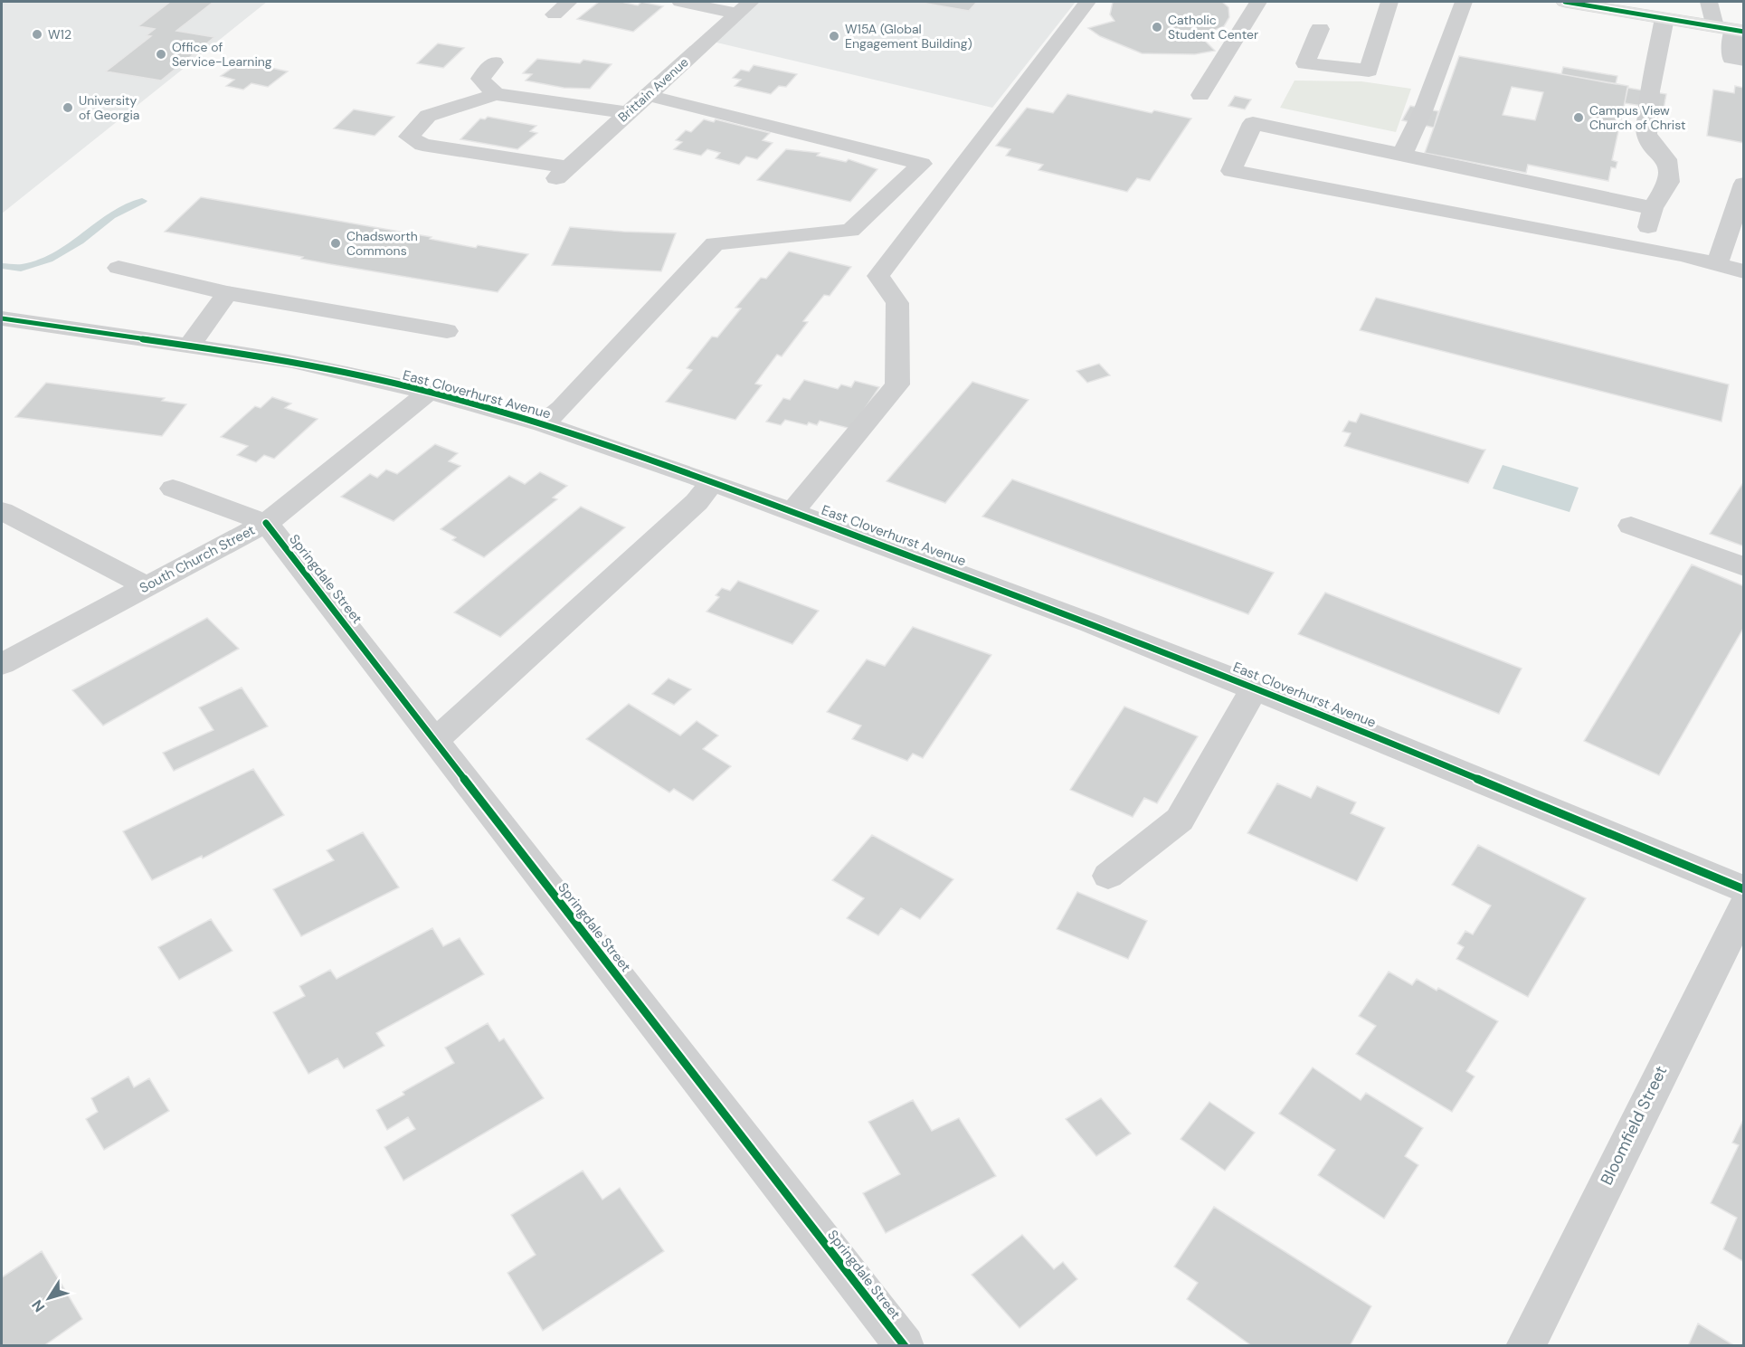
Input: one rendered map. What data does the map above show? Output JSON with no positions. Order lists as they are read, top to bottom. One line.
{"streets":{"street":["Brittain Avenue","East Cloverhurst Avenue","South Church Street","Springdale Street","Bloomfield Street"]},"crossings":[["East Cloverhurst Avenue","South Church Street"],["East Cloverhurst Avenue","Bloomfield Street"],["South Church Street","Springdale Street"]],"places":["Catholic Student Center","W12","W15A (Global Engagement Building)","Office of Service-Learning","University of Georgia","Campus View Church of Christ","Chadsworth Commons"],"north":"bottom left"}
